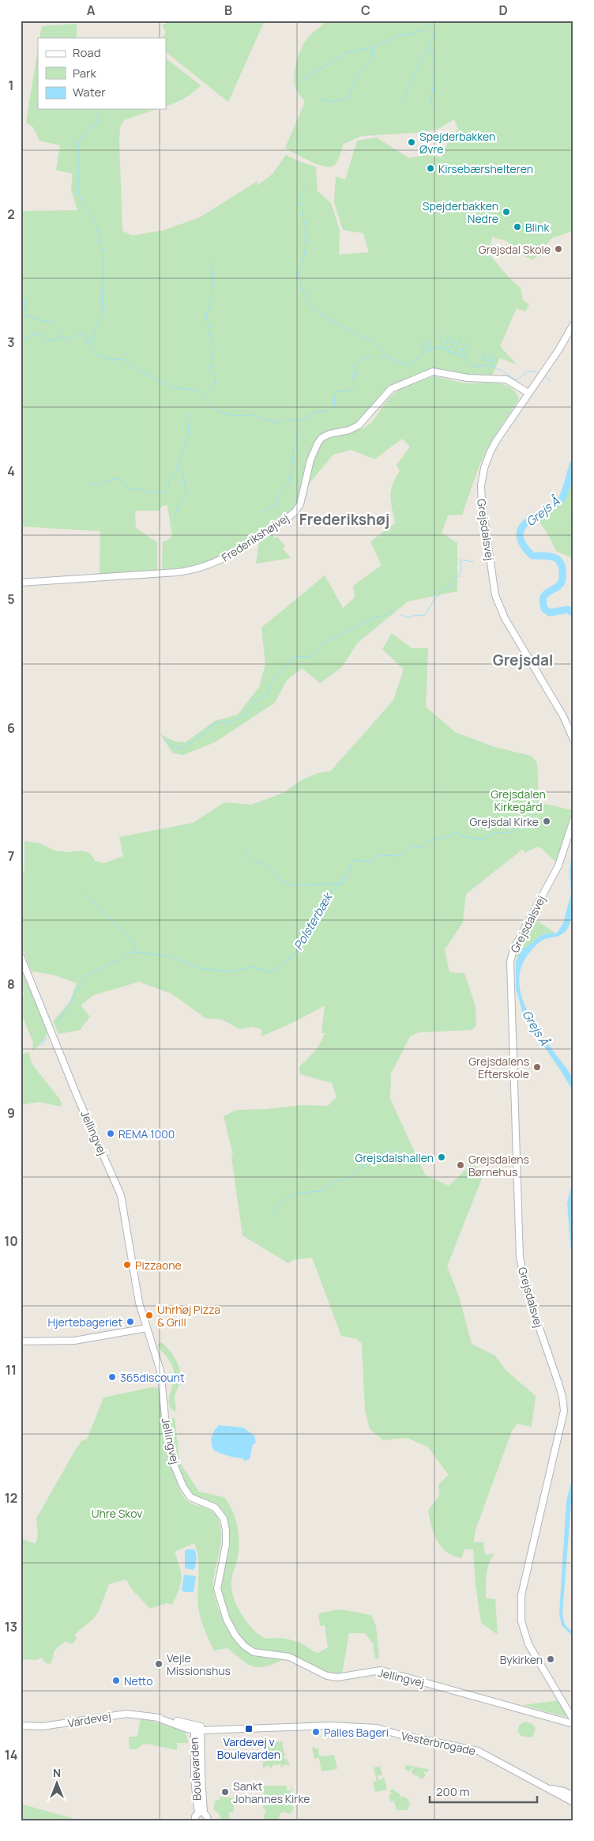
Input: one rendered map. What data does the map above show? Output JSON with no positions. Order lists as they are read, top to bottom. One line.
{"streets":{"street":["Grejsdalsvej","Frederikshøjvej","Jellingvej","Vardevej","Vesterbrogade","Boulevarden"]},"crossings":[["Grejsdalsvej","Frederikshøjvej"],["Vardevej","Vesterbrogade"],["Vardevej","Boulevarden"]],"districts":["Frederikshøj","Grejsdal"],"water":["Grejs Å","Polsterbæk"],"parks":["Grejsdalen Kirkegård","Uhre Skov"],"places":{"other":["Spejderbakken Øvre","Kirsebærshelteren","Spejderbakken Nedre","Blink","Grejsdal Skole","Grejsdal Kirke","Grejsdalens Efterskole","REMA 1000","Grejsdalshallen","Grejsdalens Børnehus","Pizzaone","Uhrhøj Pizza & Grill","Hjertebageriet","365discount","Bykirken","Vejle Missionshus","Netto","Palles Bageri","Sankt Johannes Kirke"],"transit":["Vardevej v Boulevarden"]},"legend":["Road","Park","Water"],"scale_bar":"200 m","north":"top","grid":{"columns":["A","B","C","D"],"rows":["1","2","3","4","5","6","7","8","9","10","11","12","13","14"]}}
